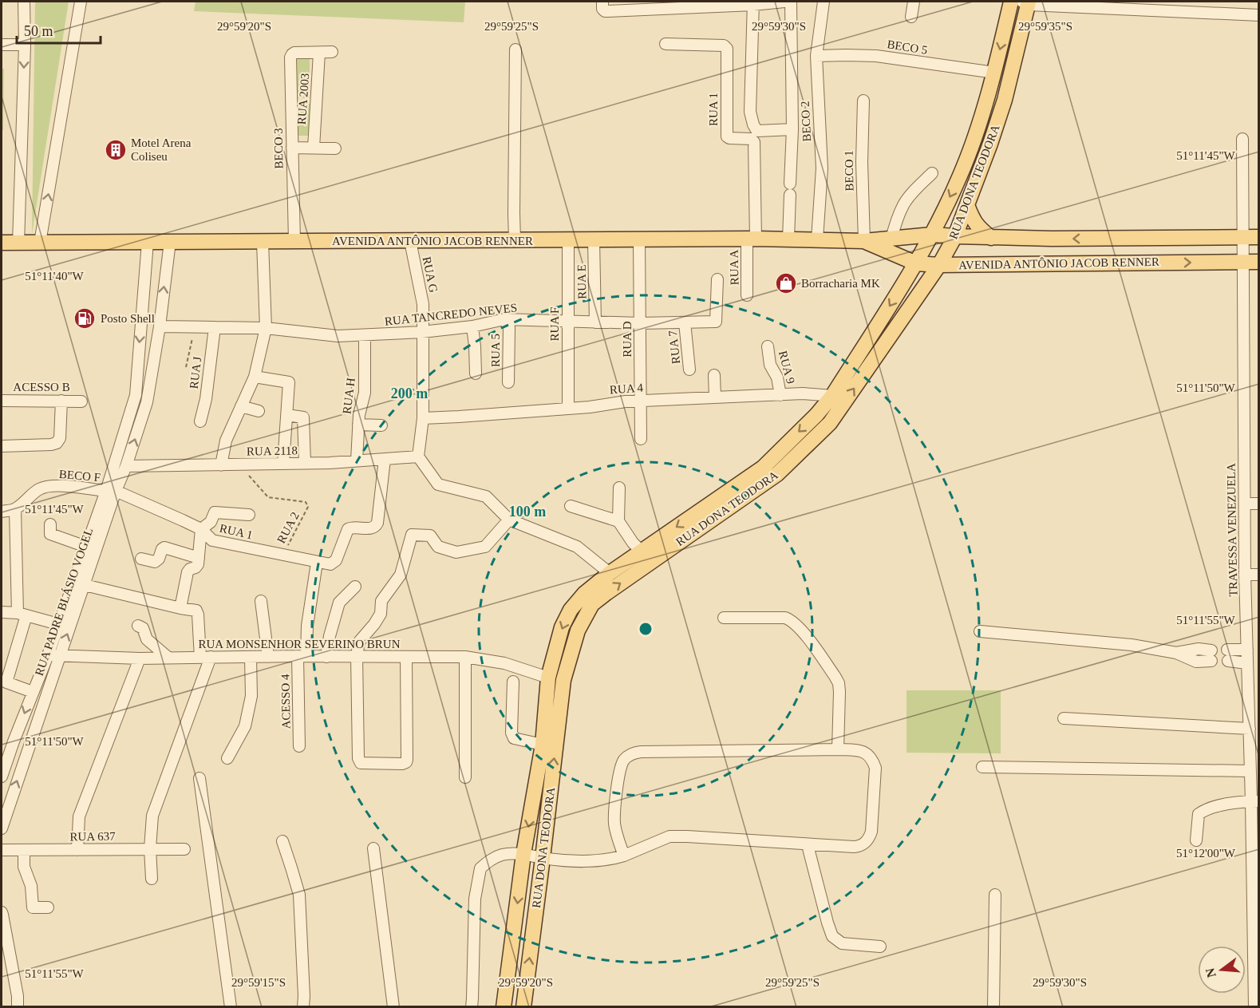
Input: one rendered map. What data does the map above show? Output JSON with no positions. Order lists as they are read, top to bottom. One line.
{"streets":{"main road":["RUA DONA TEODORA","AVENIDA ANTÔNIO JACOB RENNER"],"street":["BECO 5","RUA 2003","RUA 1","BECO 2","BECO 3","BECO 1","RUA A","RUA G","RUA E","RUA TANCREDO NEVES","RUA F","RUA D","RUA 7","RUA 5","RUA 9","RUA J","ACESSO B","RUA 4","RUA H","RUA 2118","BECO F","TRAVESSA VENEZUELA","RUA PADRE BLÁSIO VOGEL","RUA MONSENHOR SEVERINO BRUN","ACESSO 4","RUA 637"],"path":["RUA 2"]},"crossings":[["BECO 5","BECO 2"],["BECO 5","RUA DONA TEODORA"],["RUA 2003","BECO 3"],["RUA 1","AVENIDA ANTÔNIO JACOB RENNER"],["RUA 1","RUA A"],["RUA 1","RUA 2118"],["RUA 1","BECO F"],["RUA 1","RUA 2"],["RUA 1","RUA PADRE BLÁSIO VOGEL"],["RUA 1","ACESSO 4"],["BECO 2","AVENIDA ANTÔNIO JACOB RENNER"],["BECO 3","AVENIDA ANTÔNIO JACOB RENNER"],["BECO 1","AVENIDA ANTÔNIO JACOB RENNER"],["RUA DONA TEODORA","AVENIDA ANTÔNIO JACOB RENNER"],["RUA DONA TEODORA","RUA 4"],["RUA DONA TEODORA","RUA MONSENHOR SEVERINO BRUN"],["AVENIDA ANTÔNIO JACOB RENNER","RUA A"],["AVENIDA ANTÔNIO JACOB RENNER","RUA G"],["AVENIDA ANTÔNIO JACOB RENNER","RUA E"],["AVENIDA ANTÔNIO JACOB RENNER","RUA F"],["AVENIDA ANTÔNIO JACOB RENNER","RUA D"],["AVENIDA ANTÔNIO JACOB RENNER","TRAVESSA VENEZUELA"],["AVENIDA ANTÔNIO JACOB RENNER","RUA PADRE BLÁSIO VOGEL"],["RUA G","RUA TANCREDO NEVES"],["RUA G","RUA 4"],["RUA G","RUA 2118"],["RUA E","RUA TANCREDO NEVES"],["RUA TANCREDO NEVES","RUA F"],["RUA TANCREDO NEVES","RUA D"],["RUA TANCREDO NEVES","RUA 7"],["RUA TANCREDO NEVES","RUA 5"],["RUA TANCREDO NEVES","RUA J"],["RUA TANCREDO NEVES","RUA H"],["RUA TANCREDO NEVES","RUA PADRE BLÁSIO VOGEL"],["RUA F","RUA 4"],["RUA D","RUA 4"],["RUA 9","RUA 4"],["RUA H","RUA 2118"],["RUA 2118","RUA 2"],["RUA 2118","RUA PADRE BLÁSIO VOGEL"],["BECO F","RUA PADRE BLÁSIO VOGEL"],["RUA PADRE BLÁSIO VOGEL","RUA MONSENHOR SEVERINO BRUN"],["RUA MONSENHOR SEVERINO BRUN","ACESSO 4"]],"places":{"building":["Motel Arena Coliseu"],"shop":["Borracharia MK"],"fuel station":["Posto Shell"]},"scale_bar":"50 m","north":"left","coordinates":["29°59'20\"S","29°59'25\"S","29°59'30\"S","29°59'35\"S","51°11'45\"W","51°11'40\"W","51°11'50\"W","51°11'55\"W","51°12'00\"W","29°59'15\"S"],"rings":["200 m","100 m"]}
